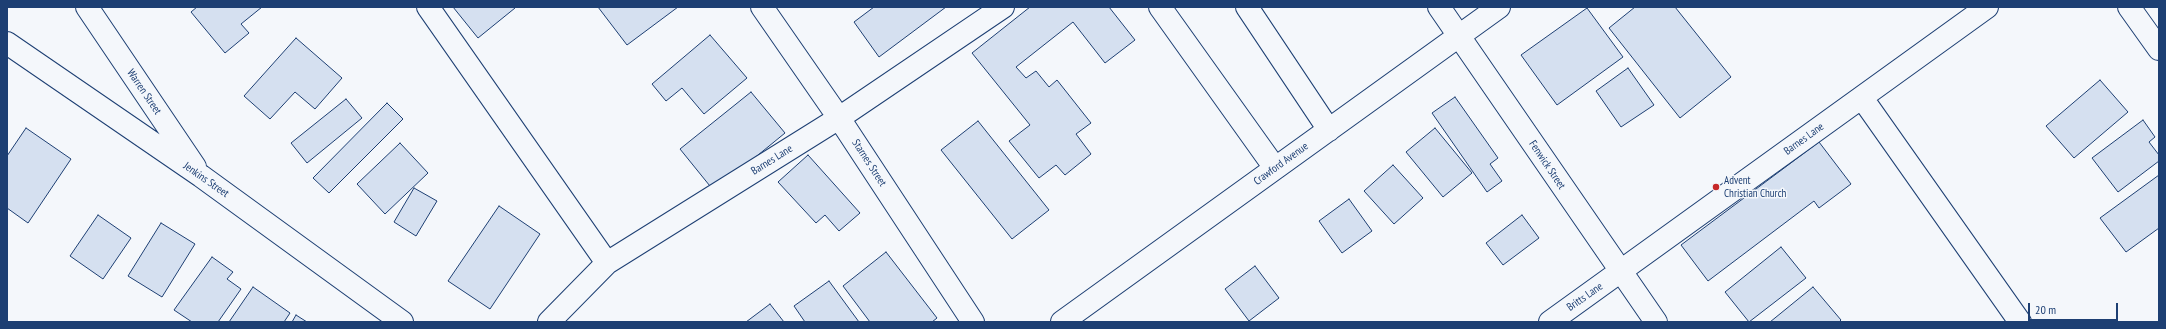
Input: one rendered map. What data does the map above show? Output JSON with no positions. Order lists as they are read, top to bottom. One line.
{"streets":{"street":["Warren Street","Barnes Lane","Starnes Street","Crawford Avenue","Fenwick Street","Jenkins Street","Britts Lane"]},"crossings":[["Warren Street","Jenkins Street"],["Barnes Lane","Starnes Street"],["Barnes Lane","Fenwick Street"],["Barnes Lane","Britts Lane"],["Crawford Avenue","Fenwick Street"],["Fenwick Street","Britts Lane"]],"places":["Advent Christian Church"],"scale_bar":"20 m"}
